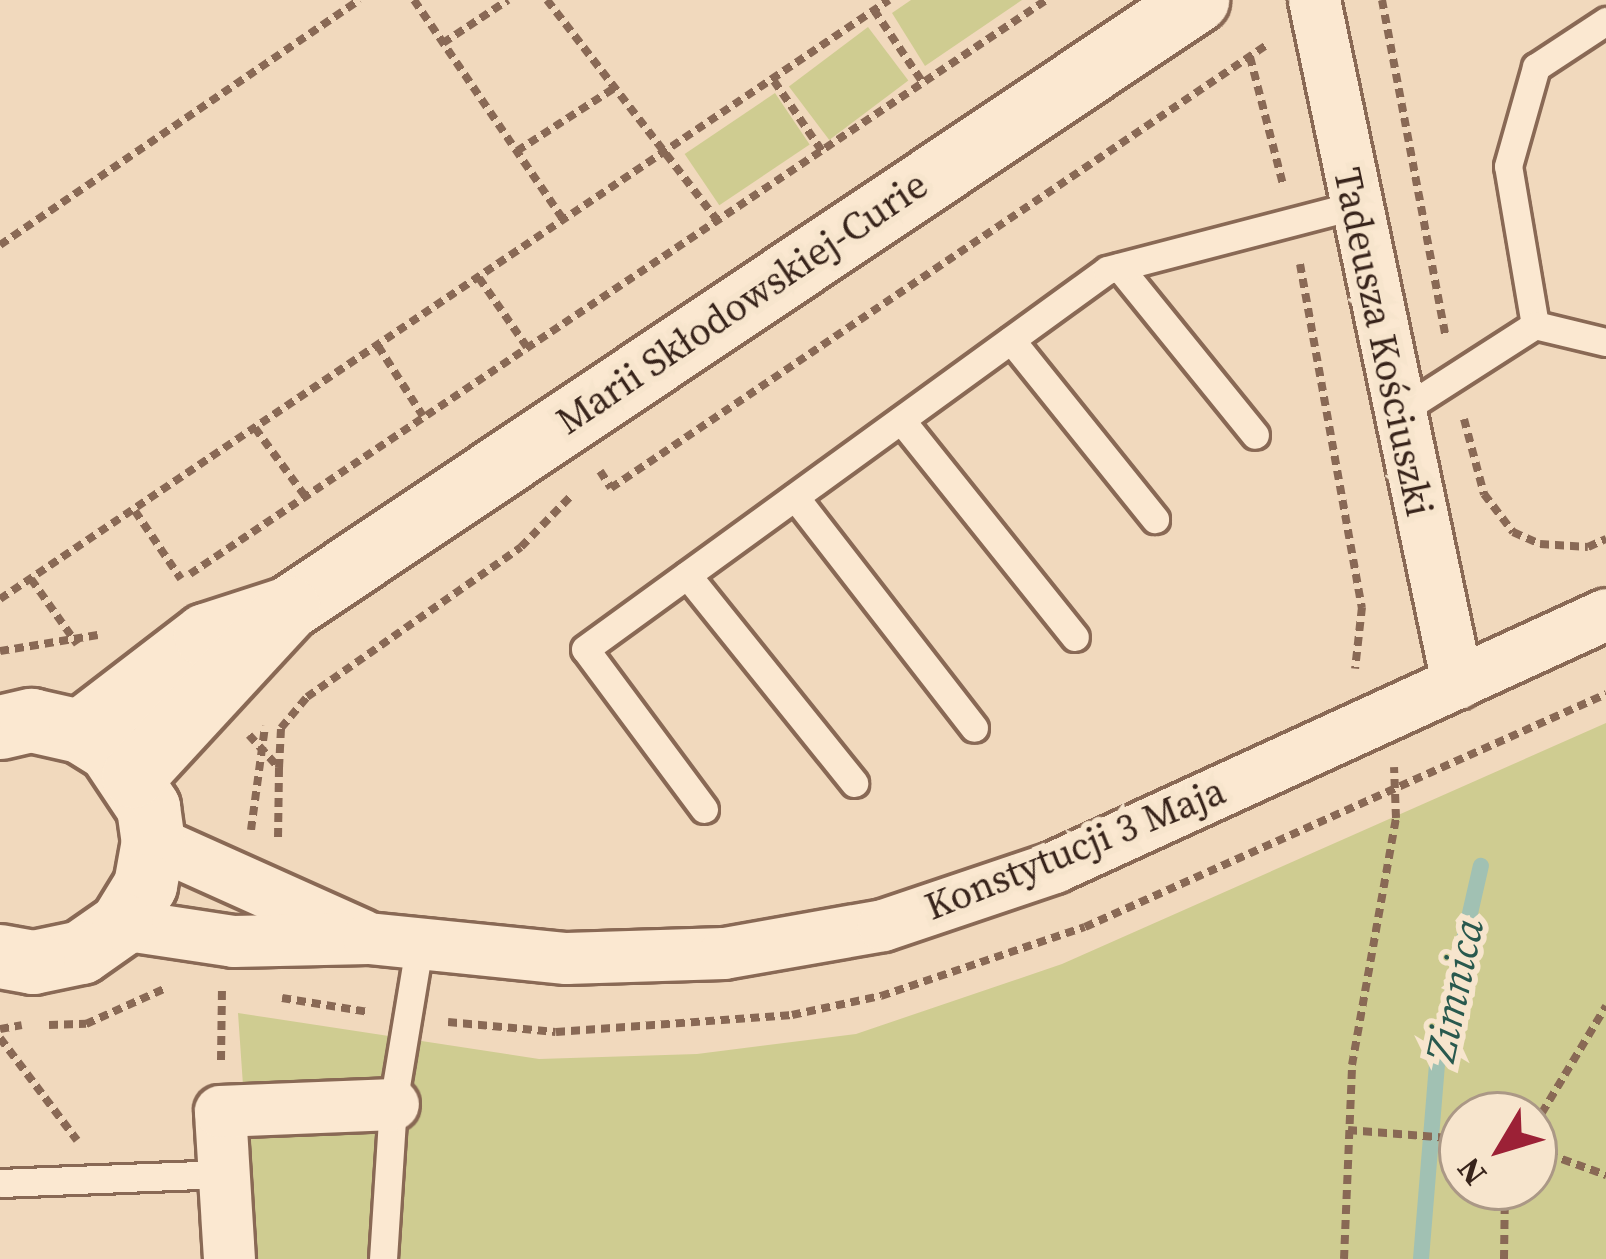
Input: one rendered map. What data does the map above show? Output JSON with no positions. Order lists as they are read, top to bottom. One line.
{"streets":{"street":["Marii Skłodowskiej-Curie","Tadeusza Kościuszki","Konstytucji 3 Maja"]},"crossings":[["Tadeusza Kościuszki","Konstytucji 3 Maja"]],"water":["Zimnica"],"north":"bottom left"}
